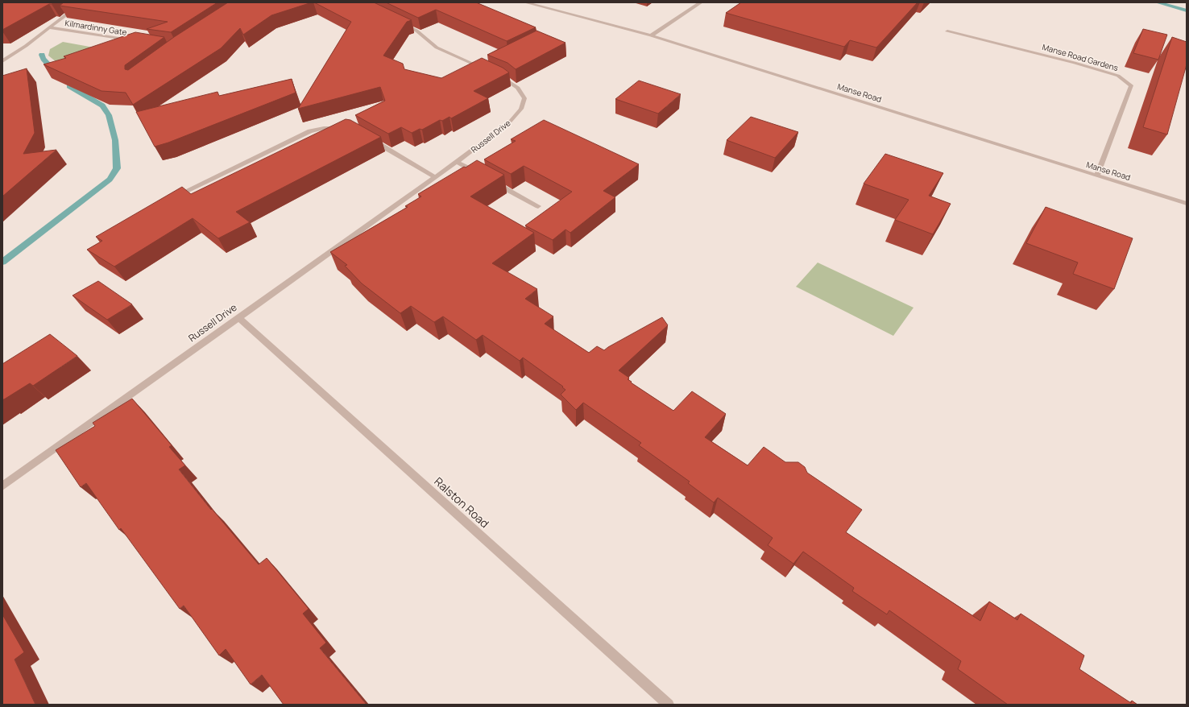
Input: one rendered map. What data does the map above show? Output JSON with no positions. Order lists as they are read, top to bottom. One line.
{"streets":{"street":["Kilmardinny Gate","Manse Road Gardens","Manse Road","Russell Drive","Ralston Road"]},"crossings":[["Manse Road Gardens","Manse Road"],["Russell Drive","Ralston Road"]]}
